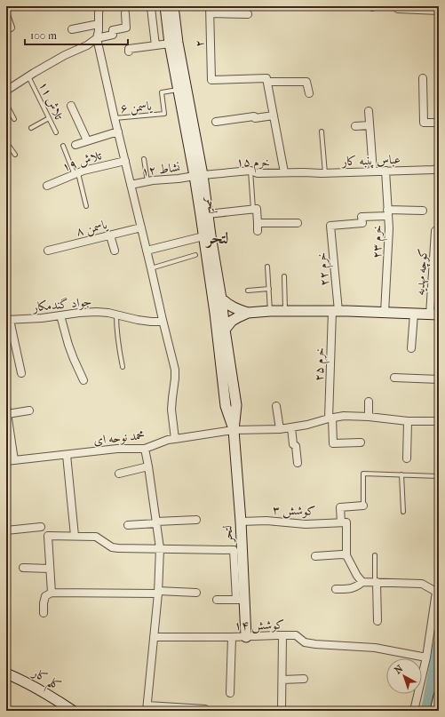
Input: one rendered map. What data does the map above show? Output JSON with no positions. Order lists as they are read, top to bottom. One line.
{"streets":{"street":["۲","عباس پنبه کار","تلاش ۱۹","خرم ۱۵","نشاط ۱۲","لتحر","یاسمن ۸","خرم ۲۳","خرم ۲۲","کوچه مهدیه","جواد گندمکار","خرم ۲۵","محمد نوحه ای","کوشش ۳","کوشش ۱۴","کلم کار"],"lane":["تلاش ۱۱","یاسمن ۶"]},"crossings":[["یاسمن ۶","لتحر"],["عباس پنبه کار","خرم ۱۵"],["عباس پنبه کار","خرم ۲۳"],["خرم ۱۵","نشاط ۱۲"],["خرم ۱۵","لتحر"],["نشاط ۱۲","لتحر"],["لتحر","محمد نوحه ای"],["لتحر","کوشش ۳"],["لتحر","کوشش ۱۴"],["خرم ۲۳","خرم ۲۲"],["خرم ۲۲","خرم ۲۵"],["خرم ۲۵","محمد نوحه ای"]],"districts":["لتحر"],"scale_bar":"100 m","north":"top left"}
